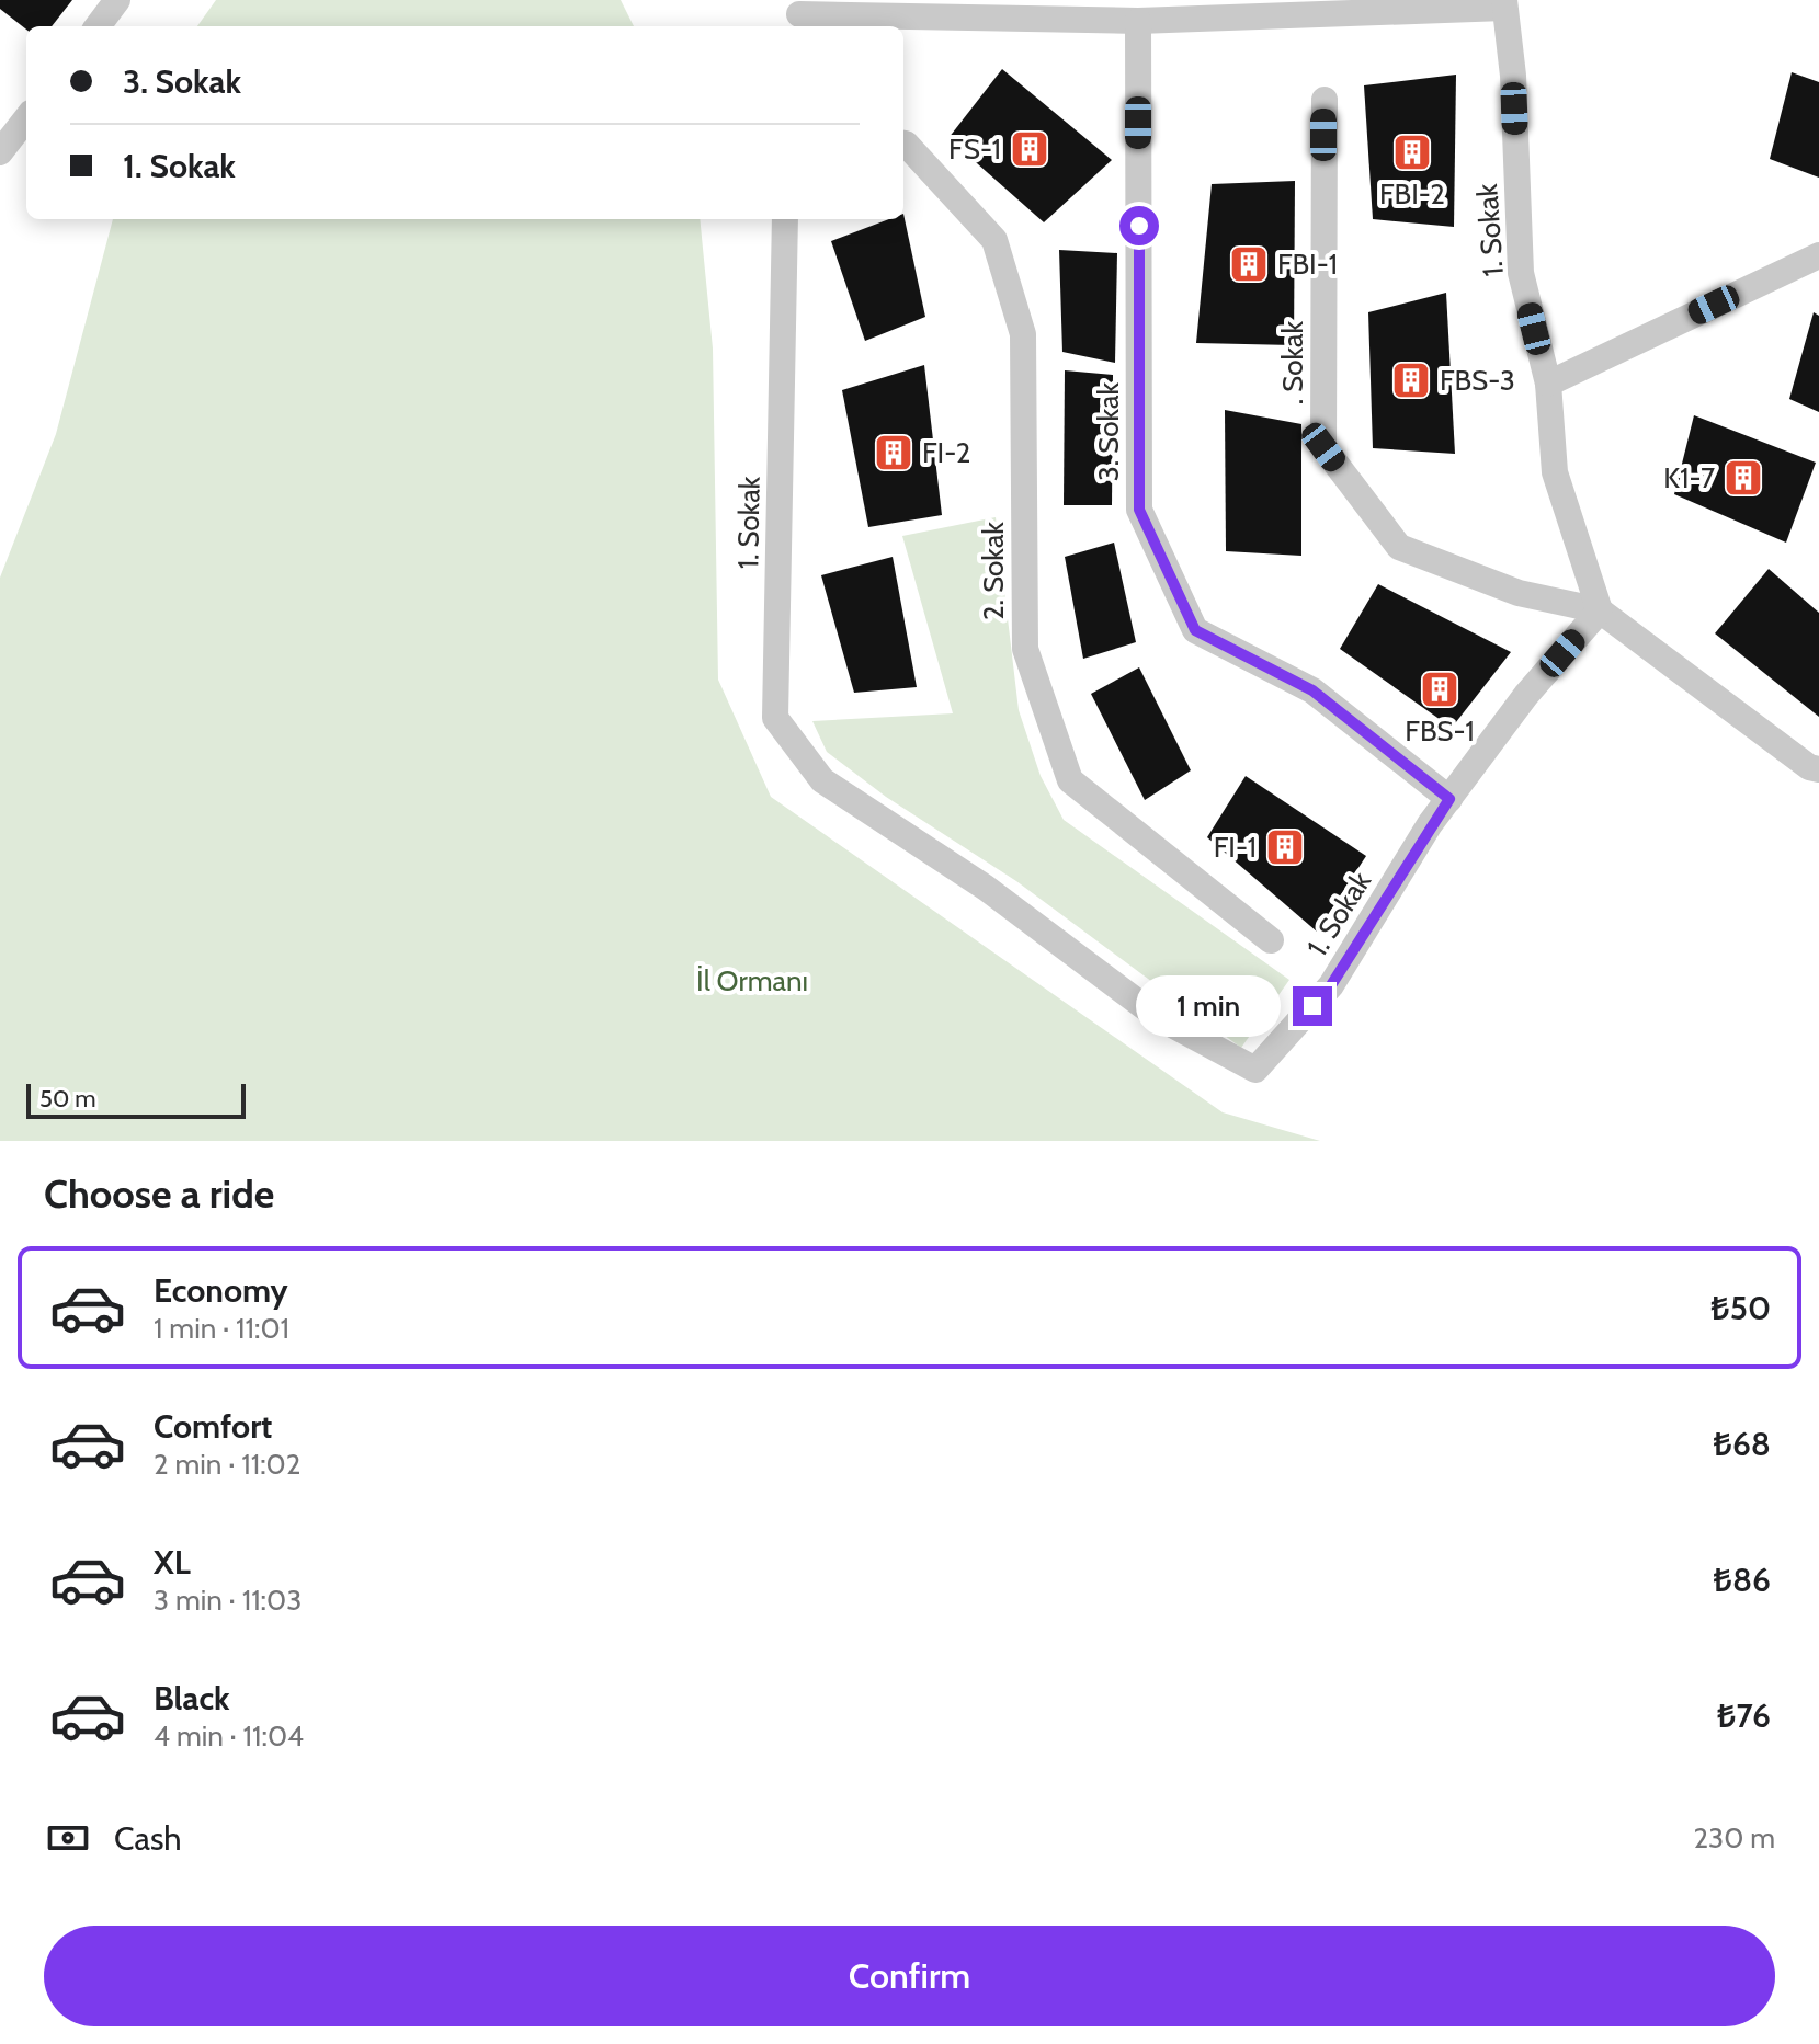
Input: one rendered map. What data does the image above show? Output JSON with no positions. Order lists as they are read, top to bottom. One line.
{"streets":{"street":["1. Sokak",". Sokak","3. Sokak","2. Sokak"]},"crossings":[["1. Sokak",". Sokak"],["1. Sokak","3. Sokak"]],"parks":["İl Ormanı"],"places":{"building":["FS-1","FBI-2","FBI-1","FBS-3","FI-2","K1-7","FBS-1","FI-1"]},"scale_bar":"50 m","page":{"banner":["3. Sokak","1. Sokak"],"bubble":"1 min","scale":"50 m","heading":"Choose a ride","list":[{"name":"Economy","note":"1 min · 11:01","value":"₺50"},{"name":"Comfort","note":"2 min · 11:02","value":"₺68"},{"name":"XL","note":"3 min · 11:03","value":"₺86"},{"name":"Black","note":"4 min · 11:04","value":"₺76"}],"pay":["Cash","230 m"],"buttons":"Confirm"}}
